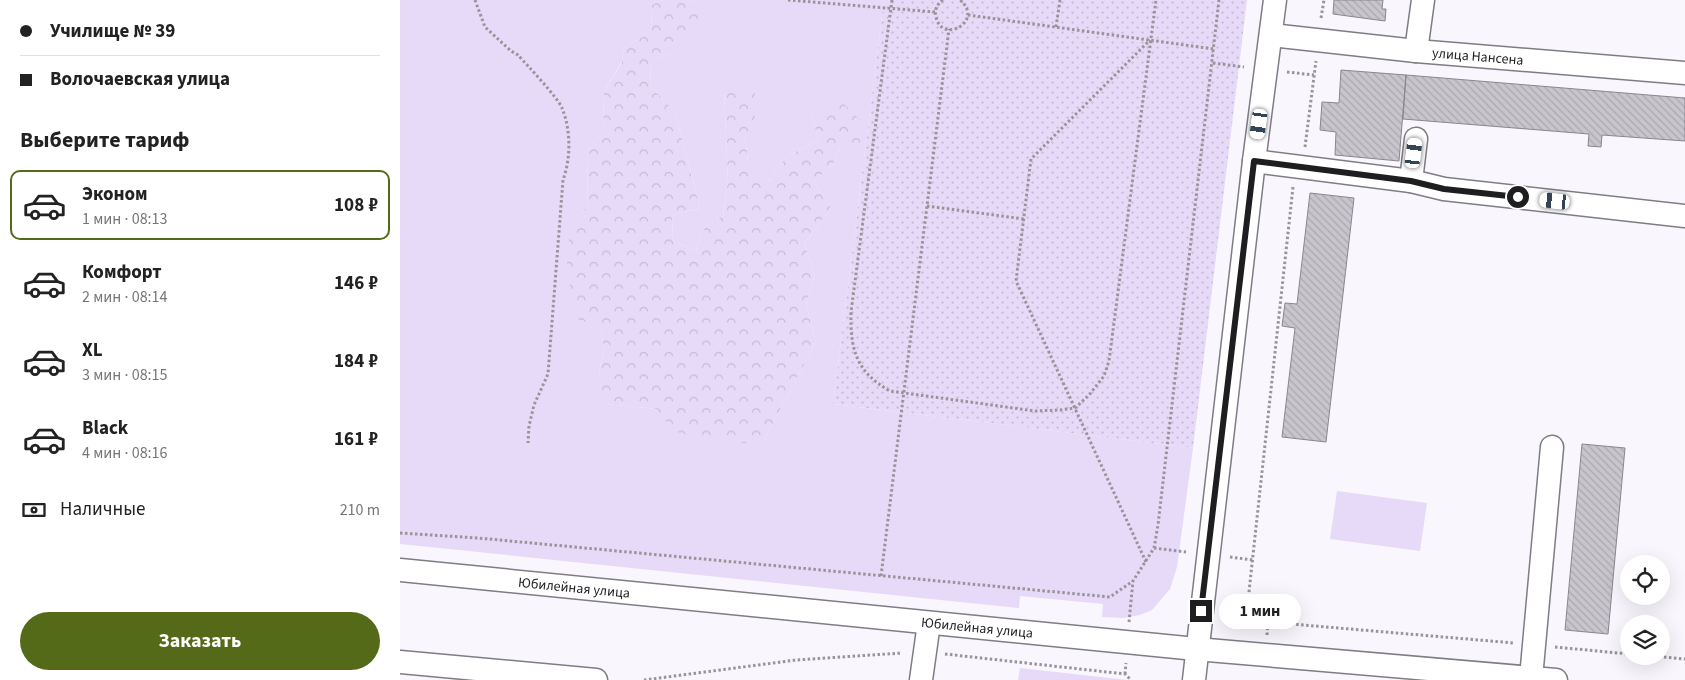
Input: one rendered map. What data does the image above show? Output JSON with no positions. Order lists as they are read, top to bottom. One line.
{"streets":{"street":["улица Нансена","Юбилейная улица"]},"page":{"banner":["Училище № 39","Волочаевская улица"],"heading":"Выберите тариф","list":[{"name":"Эконом","note":"1 мин · 08:13","value":"108 ₽"},{"name":"Комфорт","note":"2 мин · 08:14","value":"146 ₽"},{"name":"XL","note":"3 мин · 08:15","value":"184 ₽"},{"name":"Black","note":"4 мин · 08:16","value":"161 ₽"}],"pay":["Наличные","210 m"],"bubble":"1 мин","buttons":"Заказать"}}
